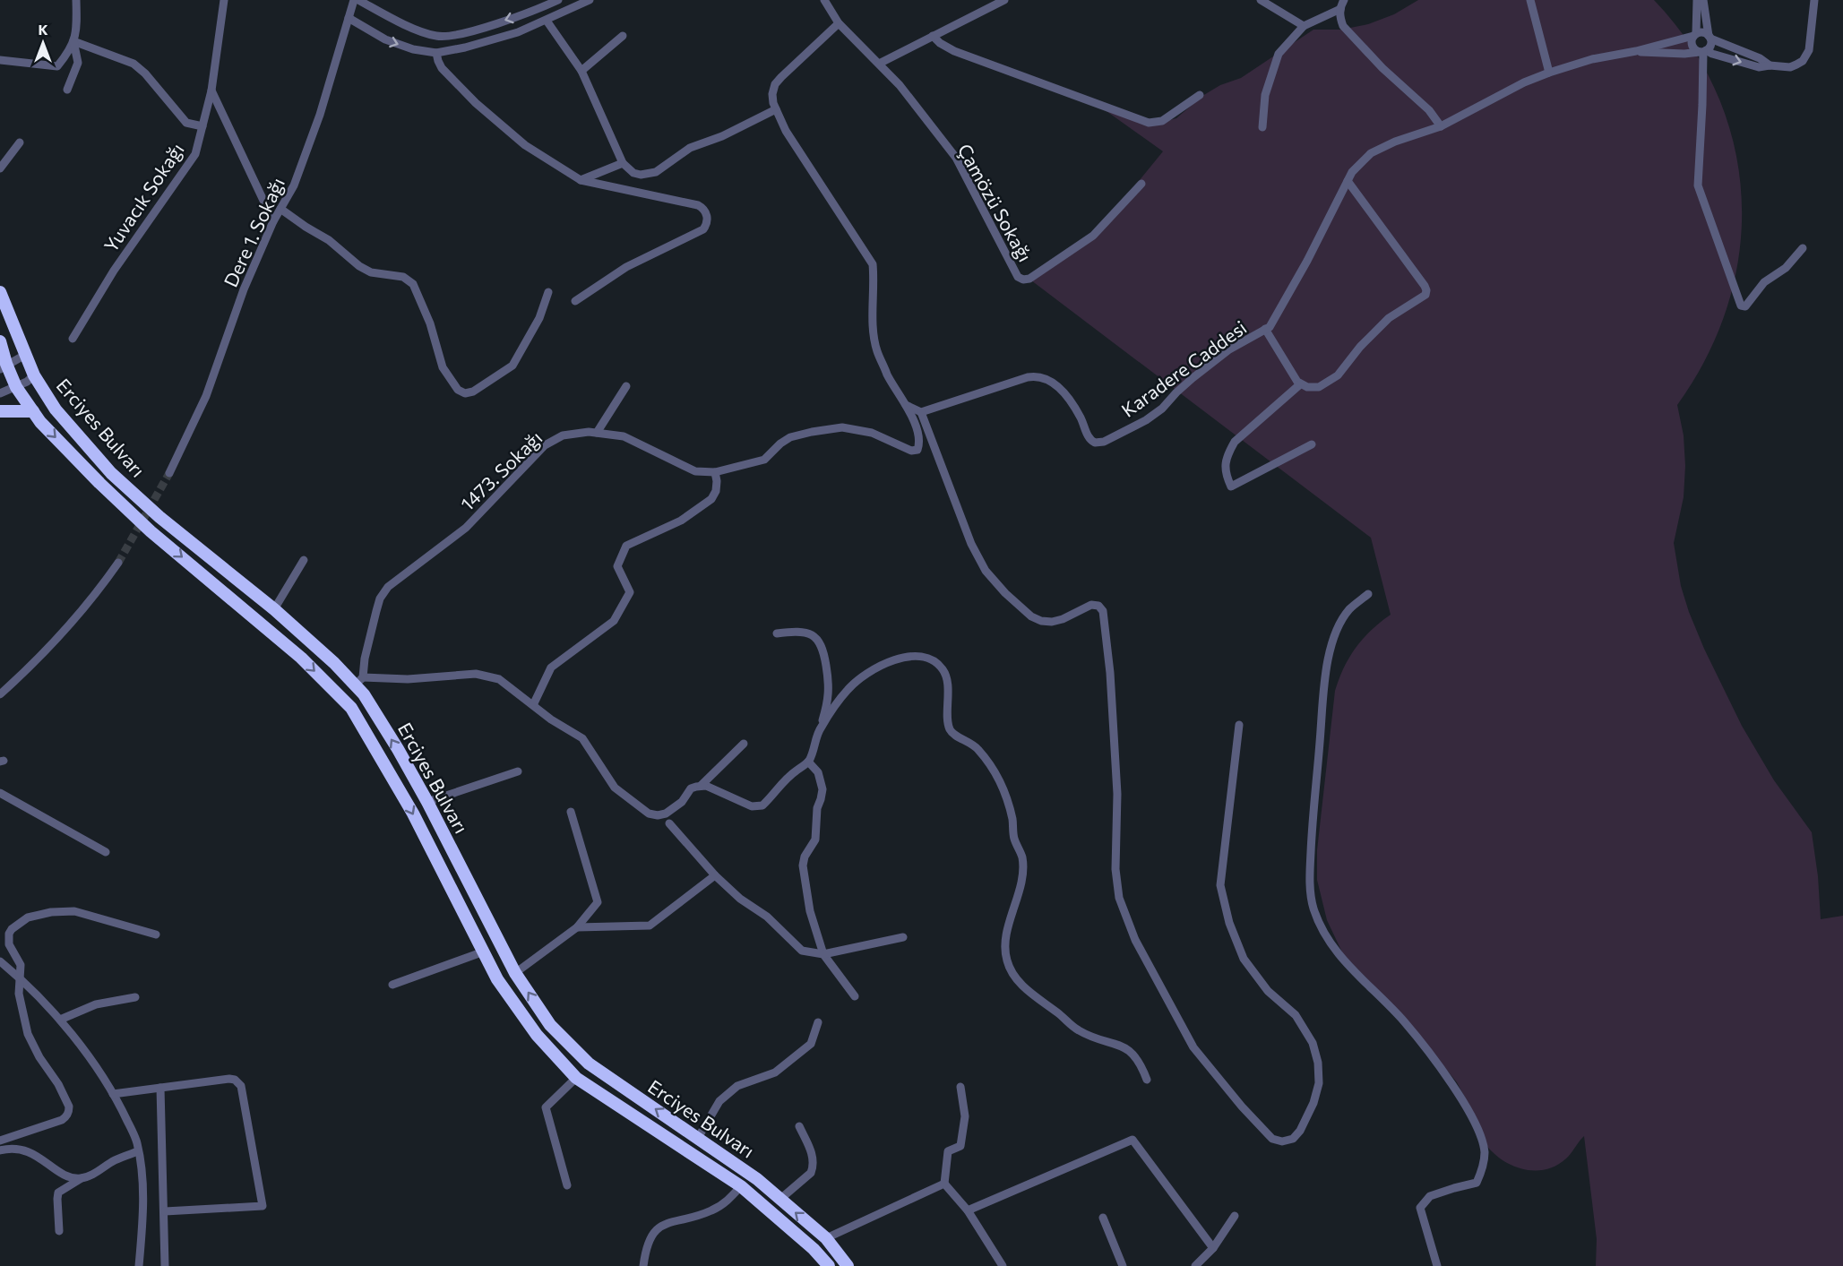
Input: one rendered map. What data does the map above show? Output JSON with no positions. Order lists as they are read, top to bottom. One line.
{"streets":{"highway":["Erciyes Bulvarı"],"street":["Yuvacık Sokağı","Çamözü Sokağı","Dere 1. Sokağı","Karadere Caddesi","1473. Sokağı"]},"crossings":[["Erciyes Bulvarı","1473. Sokağı"]],"north":"top"}
